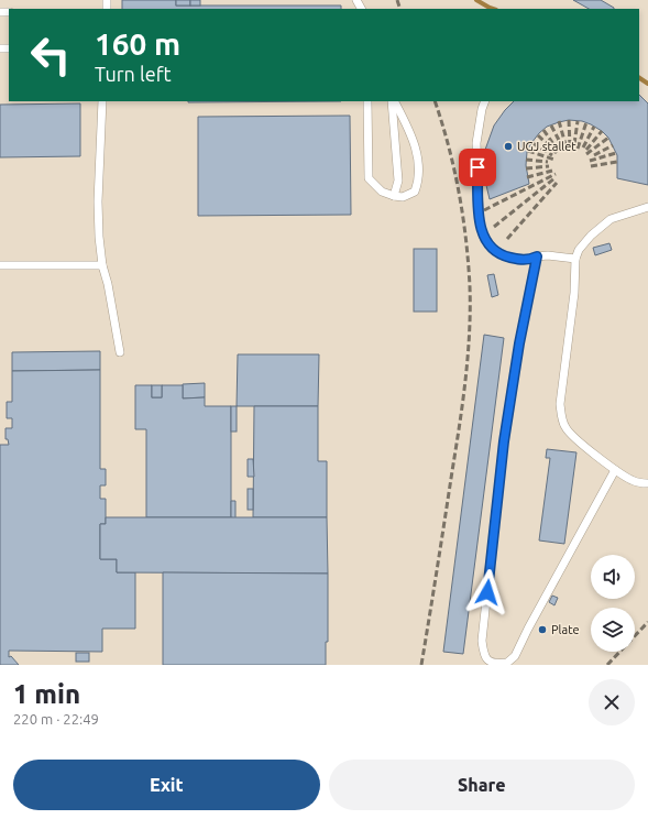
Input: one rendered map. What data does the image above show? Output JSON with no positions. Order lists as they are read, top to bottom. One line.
{"places":["UGJ stallet","Plate"],"page":{"turn":["160 m","Turn left"],"heading":["1 min","220 m · 22:49"],"buttons":["Exit","Share"]}}
